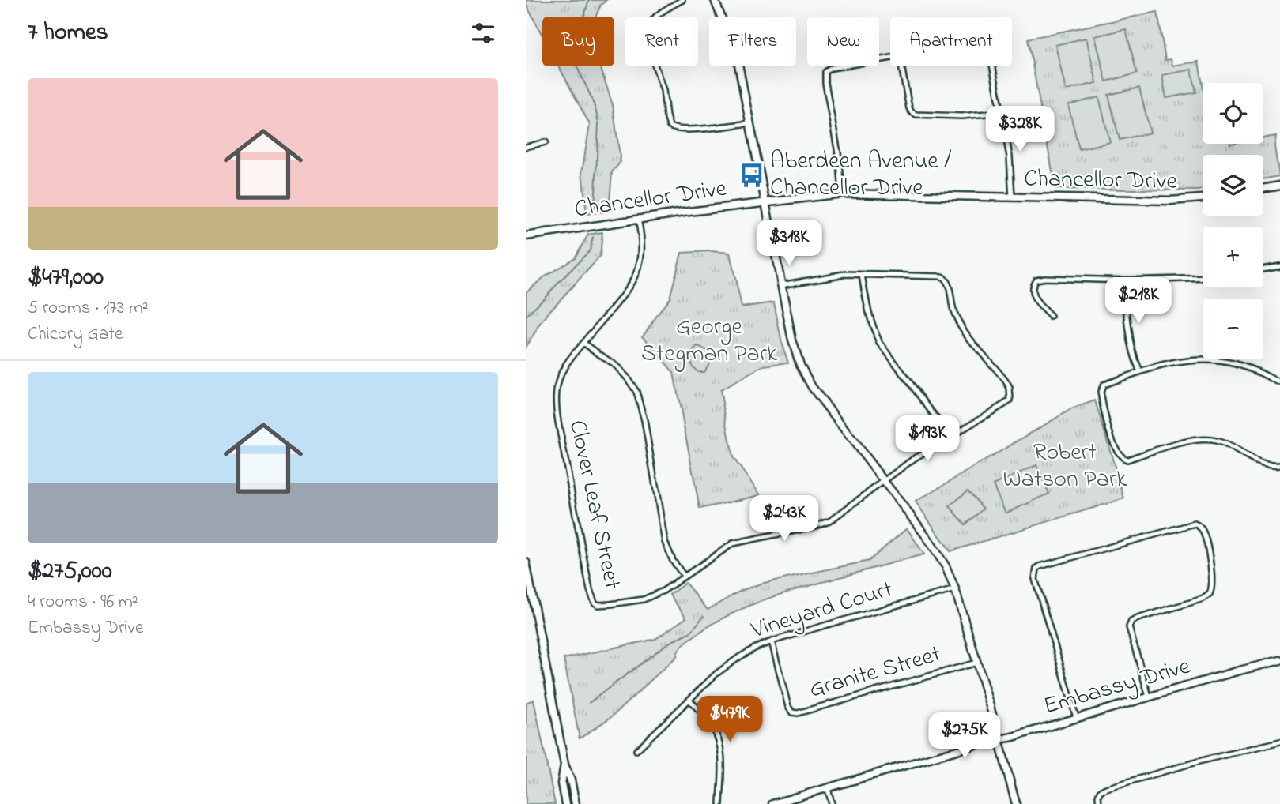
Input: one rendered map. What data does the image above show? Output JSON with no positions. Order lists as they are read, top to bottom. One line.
{"streets":{"street":["Chancellor Drive","Clover Leaf Street","Vineyard Court","Granite Street","Embassy Drive"]},"crossings":[["Chancellor Drive","Clover Leaf Street"],["Vineyard Court","Granite Street"]],"parks":["George Stegman Park","Robert Watson Park"],"places":{"bus stop":["Aberdeen Avenue / Chancellor Drive"]},"page":{"heading":"7 homes","chip":["Buy","Rent","Filters","New","Apartment"],"list":[{"name":"$479,000","note":"5 rooms · 173 m² · Chicory Gate"},{"name":"$275,000","note":"4 rooms · 96 m² · Embassy Drive"}],"map_buttons":["+","−"],"price":["$328K","$318K","$218K","$193K","$243K","$479K","$275K"]}}
